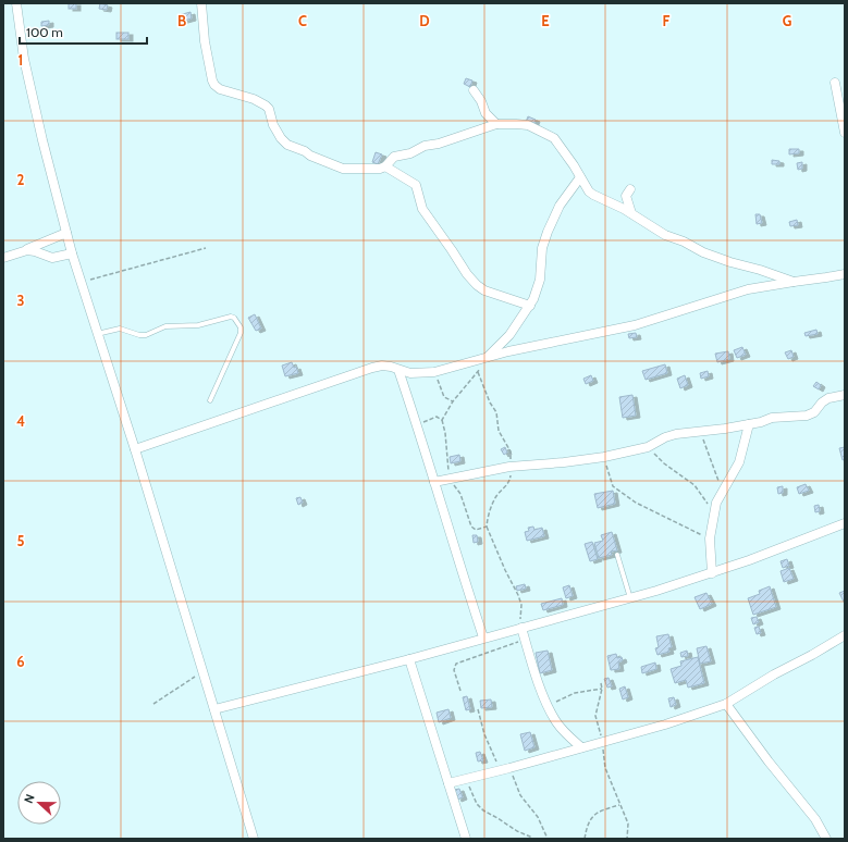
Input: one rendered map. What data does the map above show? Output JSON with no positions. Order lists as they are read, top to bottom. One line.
{"scale_bar":"100 m","north":"left","grid":{"columns":["B","C","D","E","F","G"],"rows":["1","2","3","4","5","6"]}}
